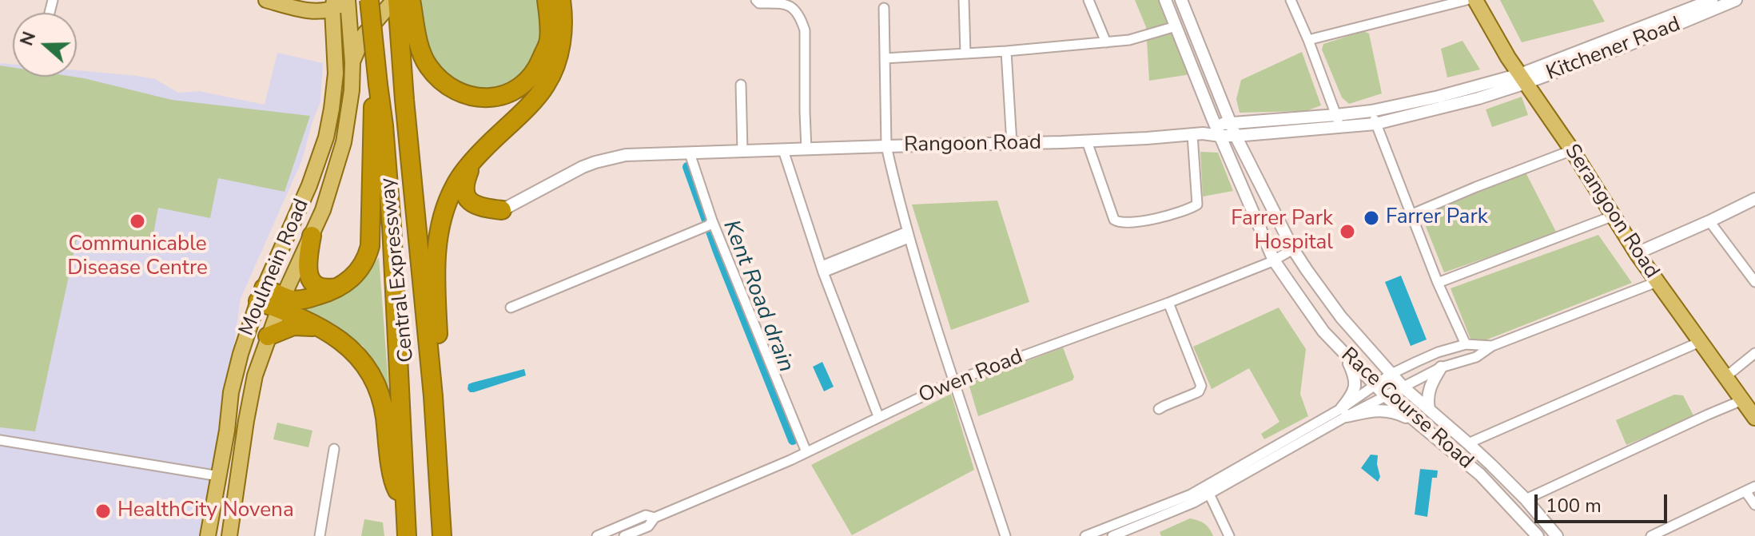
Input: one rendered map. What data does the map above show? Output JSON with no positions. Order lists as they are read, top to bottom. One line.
{"streets":{"highway":["Central Expressway"],"main road":["Serangoon Road","Moulmein Road"],"street":["Kitchener Road","Rangoon Road","Owen Road","Race Course Road"]},"crossings":[["Kitchener Road","Rangoon Road"],["Kitchener Road","Serangoon Road"],["Rangoon Road","Serangoon Road"],["Rangoon Road","Race Course Road"],["Owen Road","Race Course Road"]],"water":["Kent Road drain"],"places":["Farrer Park","Communicable Disease Centre","Farrer Park Hospital","HealthCity Novena"],"scale_bar":"100 m","north":"left"}
